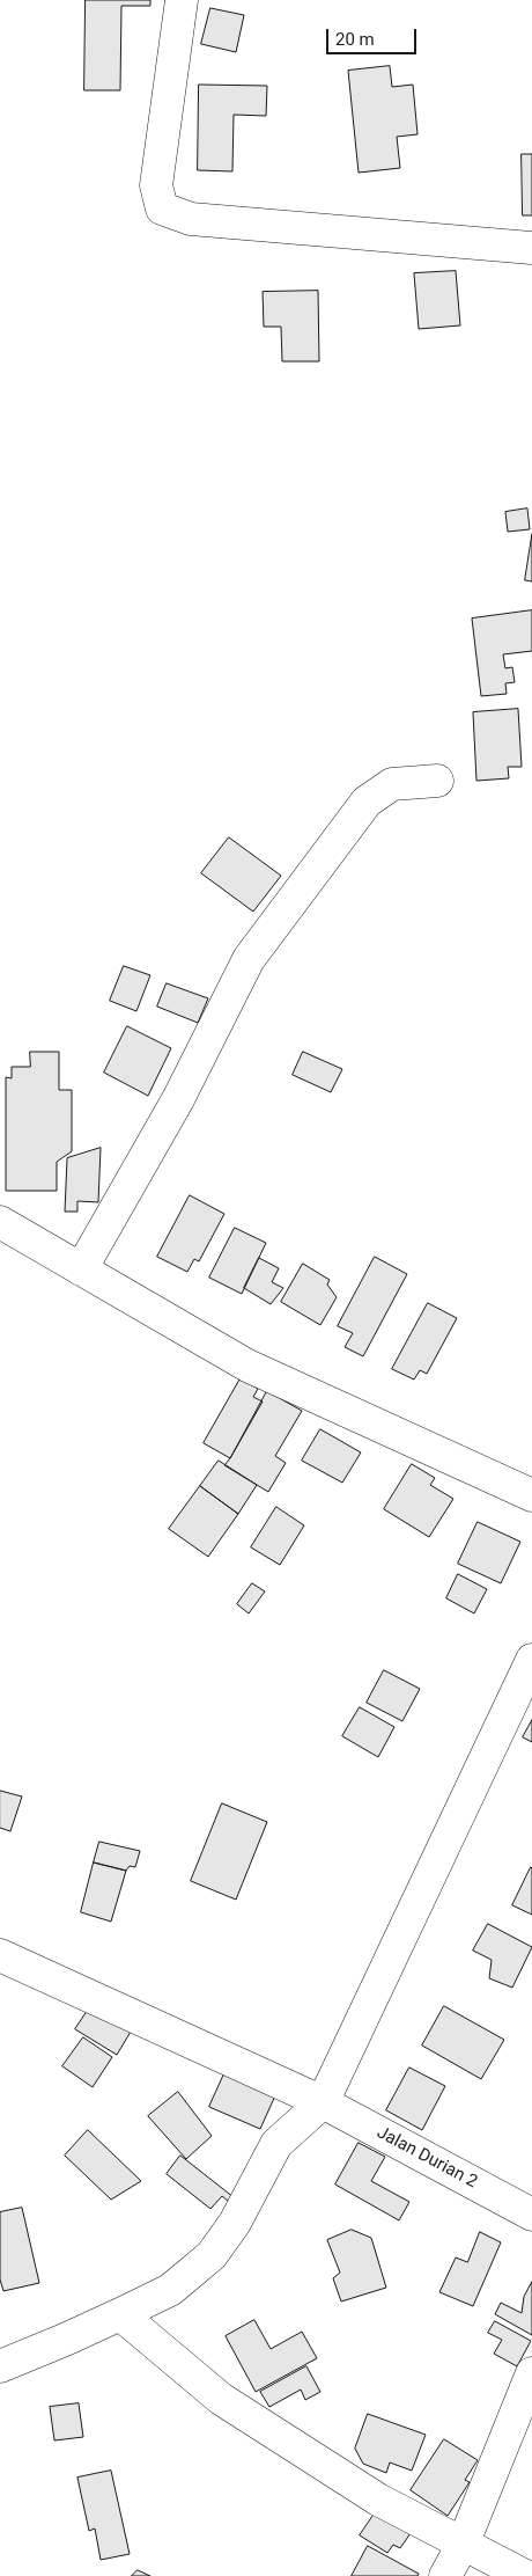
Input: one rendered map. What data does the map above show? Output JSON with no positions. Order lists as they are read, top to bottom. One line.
{"streets":{"street":["Jalan Durian 2"]},"scale_bar":"20 m"}
